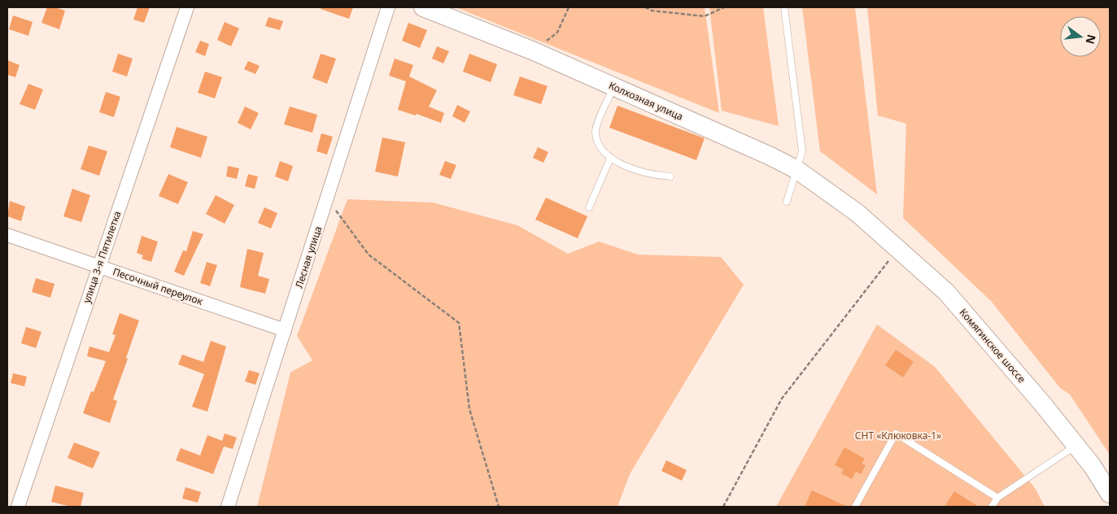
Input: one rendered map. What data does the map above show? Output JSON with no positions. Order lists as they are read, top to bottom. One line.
{"streets":{"street":["Колхозная улица","улица 3-я Пятилетка","Лесная улица","Песочный переулок","Комягинское шоссе"]},"crossings":[["Колхозная улица","Комягинское шоссе"],["улица 3-я Пятилетка","Песочный переулок"],["Лесная улица","Песочный переулок"]],"parks":["СНТ «Клюковка-1»"],"north":"right"}
